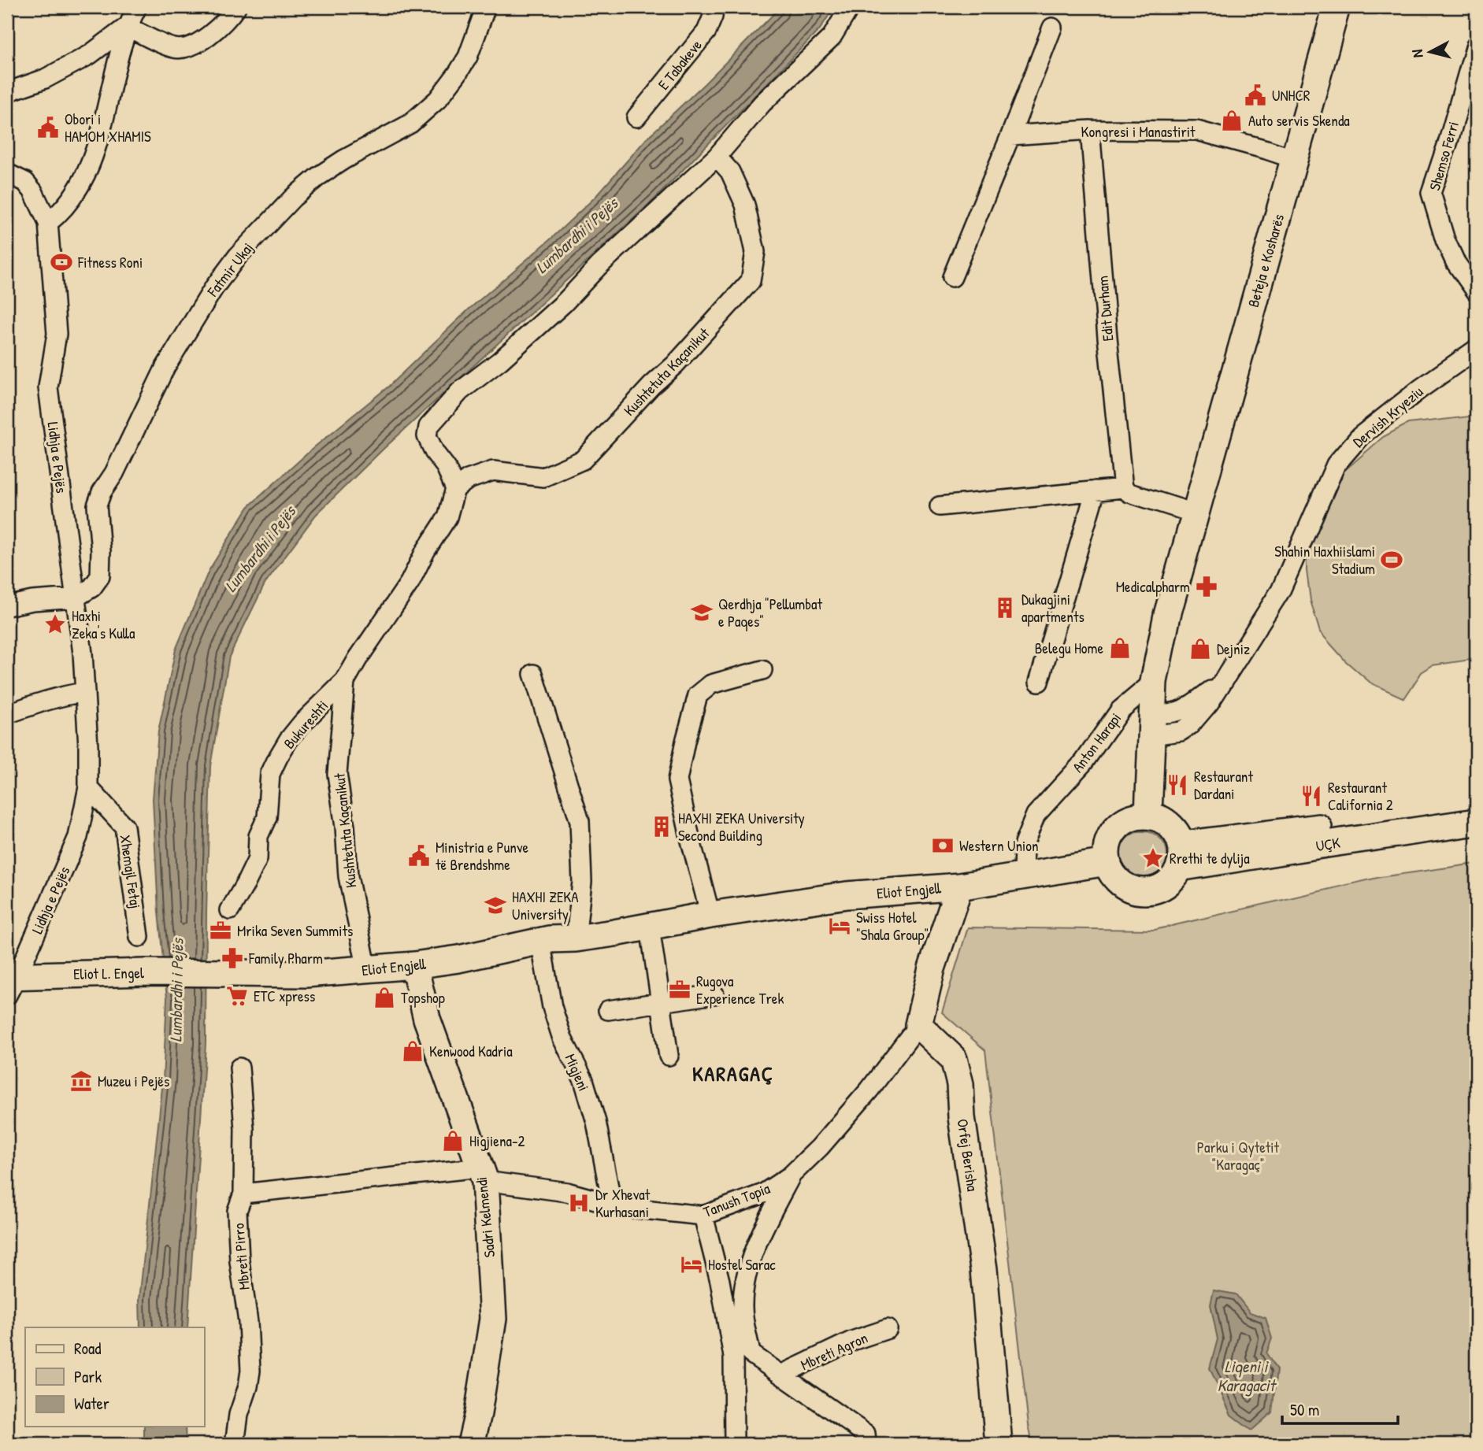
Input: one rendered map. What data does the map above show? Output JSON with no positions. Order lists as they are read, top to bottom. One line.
{"streets":{"main road":["Beteja e Kosharës","UÇK","Eliot Engjell","Eliot L. Engel","Orfej Berisha","Sadri Kelmendi"],"street":["E Tabakeve","Kongresi i Manastirit","Shemso Ferri","Fatmir Ukaj","Edit Durham","Kushtetuta Kaçanikut","Dervish Kryeziu","Lidhja e Pejës","Bukureshti","Anton Harapi","Xhemajl Fetaj","Migjeni","Tanush Topia","Mbreti Pirro","Mbreti Agron"]},"crossings":[["Kongresi i Manastirit","Beteja e Kosharës"],["Kongresi i Manastirit","Edit Durham"],["Fatmir Ukaj","Lidhja e Pejës"],["Kushtetuta Kaçanikut","Bukureshti"],["Kushtetuta Kaçanikut","Eliot Engjell"],["Lidhja e Pejës","Xhemajl Fetaj"],["Lidhja e Pejës","Eliot L. Engel"],["Anton Harapi","Eliot Engjell"],["UÇK","Eliot Engjell"],["Eliot Engjell","Eliot L. Engel"],["Eliot Engjell","Migjeni"],["Eliot Engjell","Sadri Kelmendi"],["Migjeni","Tanush Topia"],["Orfej Berisha","Tanush Topia"],["Tanush Topia","Sadri Kelmendi"],["Tanush Topia","Mbreti Pirro"]],"districts":["KARAGAÇ"],"water":["Lumbardhi i Pejës","Liqeni i Karagacit"],"parks":["Parku i Qytetit \"Karagaç\""],"places":{"public building":["UNHCR","Obori i HAMOM XHAMIS","Ministria e Punve të Brendshme"],"shop":["Auto servis Skenda","Belegu Home","Dejniz","Topshop","Kenwood Kadria","Higjiena-2"],"sports":["Fitness Roni","Shahin Haxhiislami Stadium"],"pharmacy":["Medicalpharm","Family Pharm"],"building":["Dukagjini apartments","HAXHI ZEKA University Second Building"],"school or university":["Qerdhja \"Pellumbat e Paqes\"","HAXHI ZEKA University"],"place":["Haxhi Zeka's Kulla","Rrethi te dylija"],"restaurant":["Restaurant Dardani","Restaurant California 2"],"bank":["Western Union"],"hotel":["Swiss Hotel \"Shala Group\"","Hostel Sarac"],"office":["Mrika Seven Summits","Rugova Experience Trek"],"supermarket":["ETC xpress"],"museum":["Muzeu i Pejës"],"hospital":["Dr Xhevat Kurhasani"]},"legend":["Road","Park","Water"],"scale_bar":"50 m","north":"left"}
